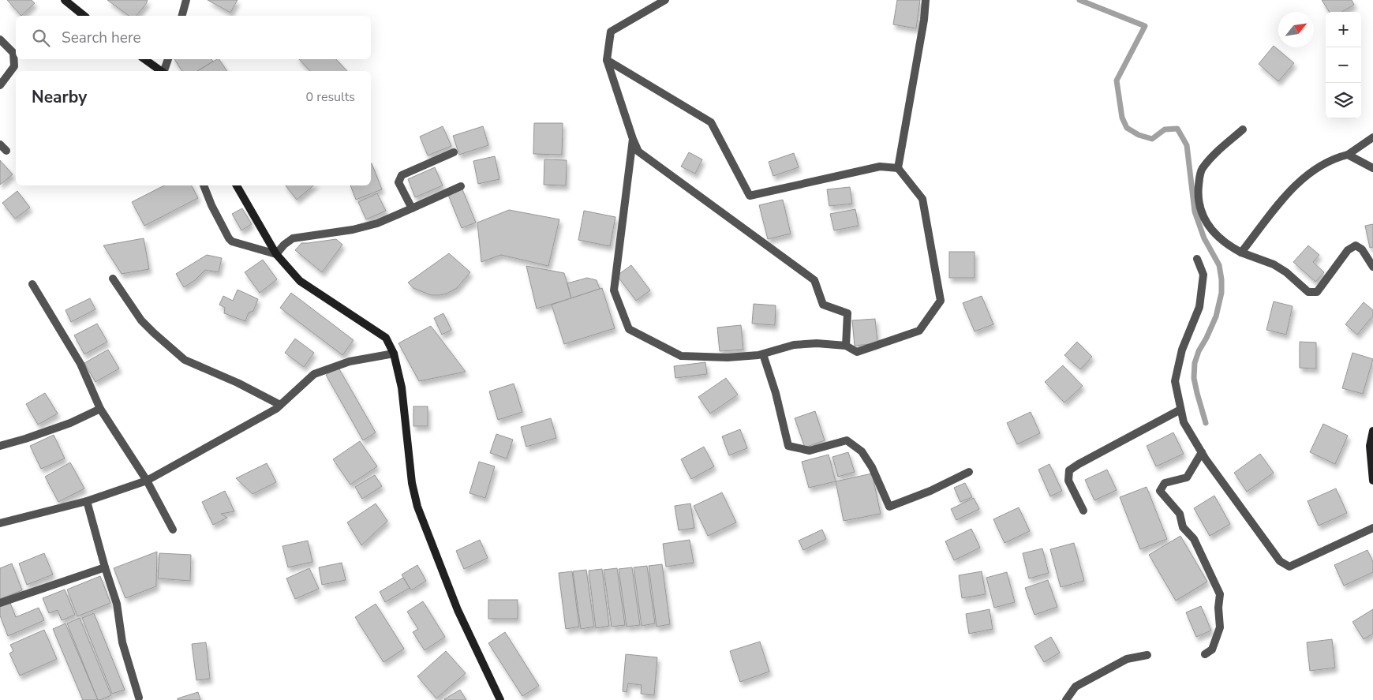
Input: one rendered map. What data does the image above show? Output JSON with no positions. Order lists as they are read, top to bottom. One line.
{"north":"top right","page":{"map_buttons":["+","−"],"search":"Search here","heading":["Nearby","0 results"]}}
